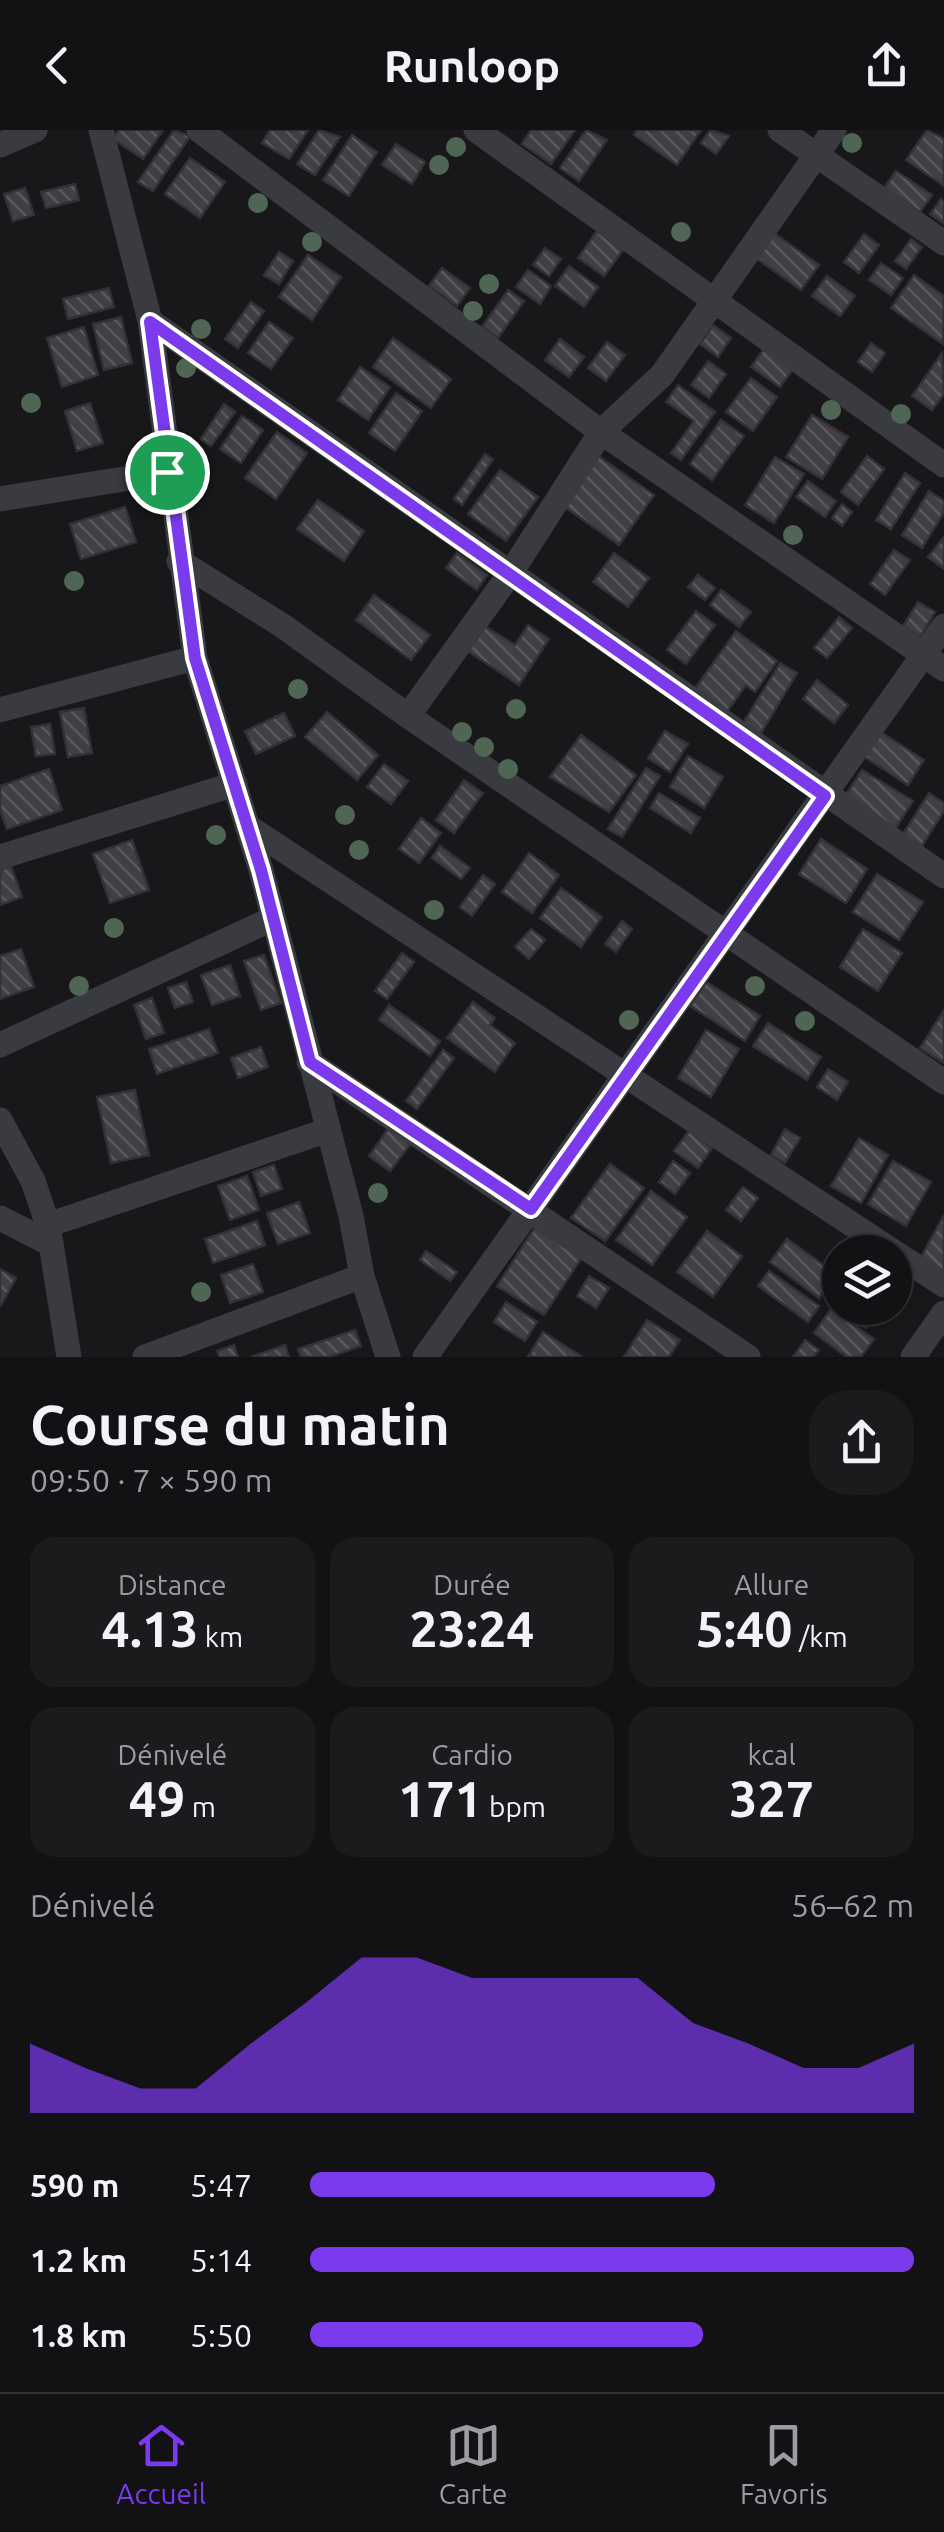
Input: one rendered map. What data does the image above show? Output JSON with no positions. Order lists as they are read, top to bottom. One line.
{"page":{"header":"Runloop","heading":["Course du matin","09:50 · 7 × 590 m"],"stats":[["Distance","4.13 km"],["Durée","23:24"],["Allure","5:40 /km"],["Dénivelé","49 m"],["Cardio","171 bpm"],["kcal","327"]],"chart":["Dénivelé","56–62 m"],"list":[{"name":"590 m","note":"5:47"},{"name":"1.2 km","note":"5:14"},{"name":"1.8 km","note":"5:50"}],"tabs":["Accueil","Carte","Favoris"]}}
